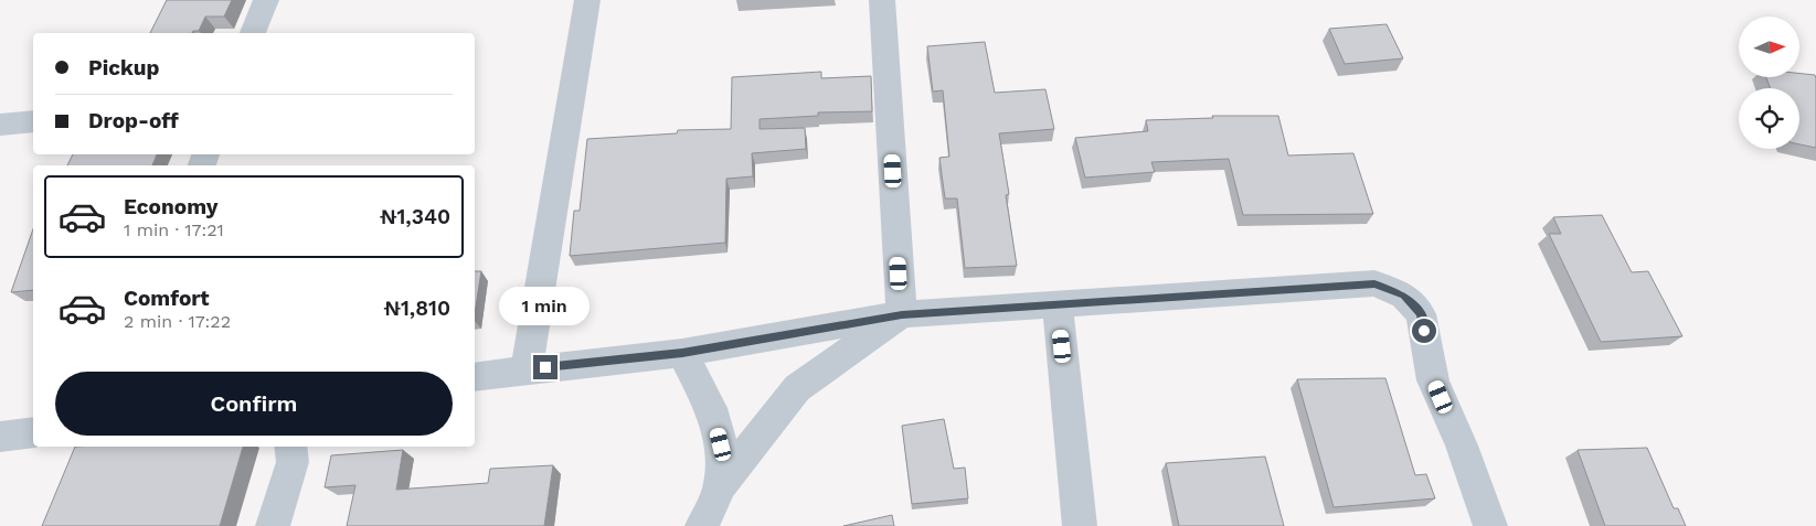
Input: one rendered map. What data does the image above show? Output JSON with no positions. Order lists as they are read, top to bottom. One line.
{"north":"right","page":{"banner":["Pickup","Drop-off"],"list":[{"name":"Economy","note":"1 min · 17:21","value":"₦1,340"},{"name":"Comfort","note":"2 min · 17:22","value":"₦1,810"}],"bubble":"1 min","buttons":"Confirm"}}
